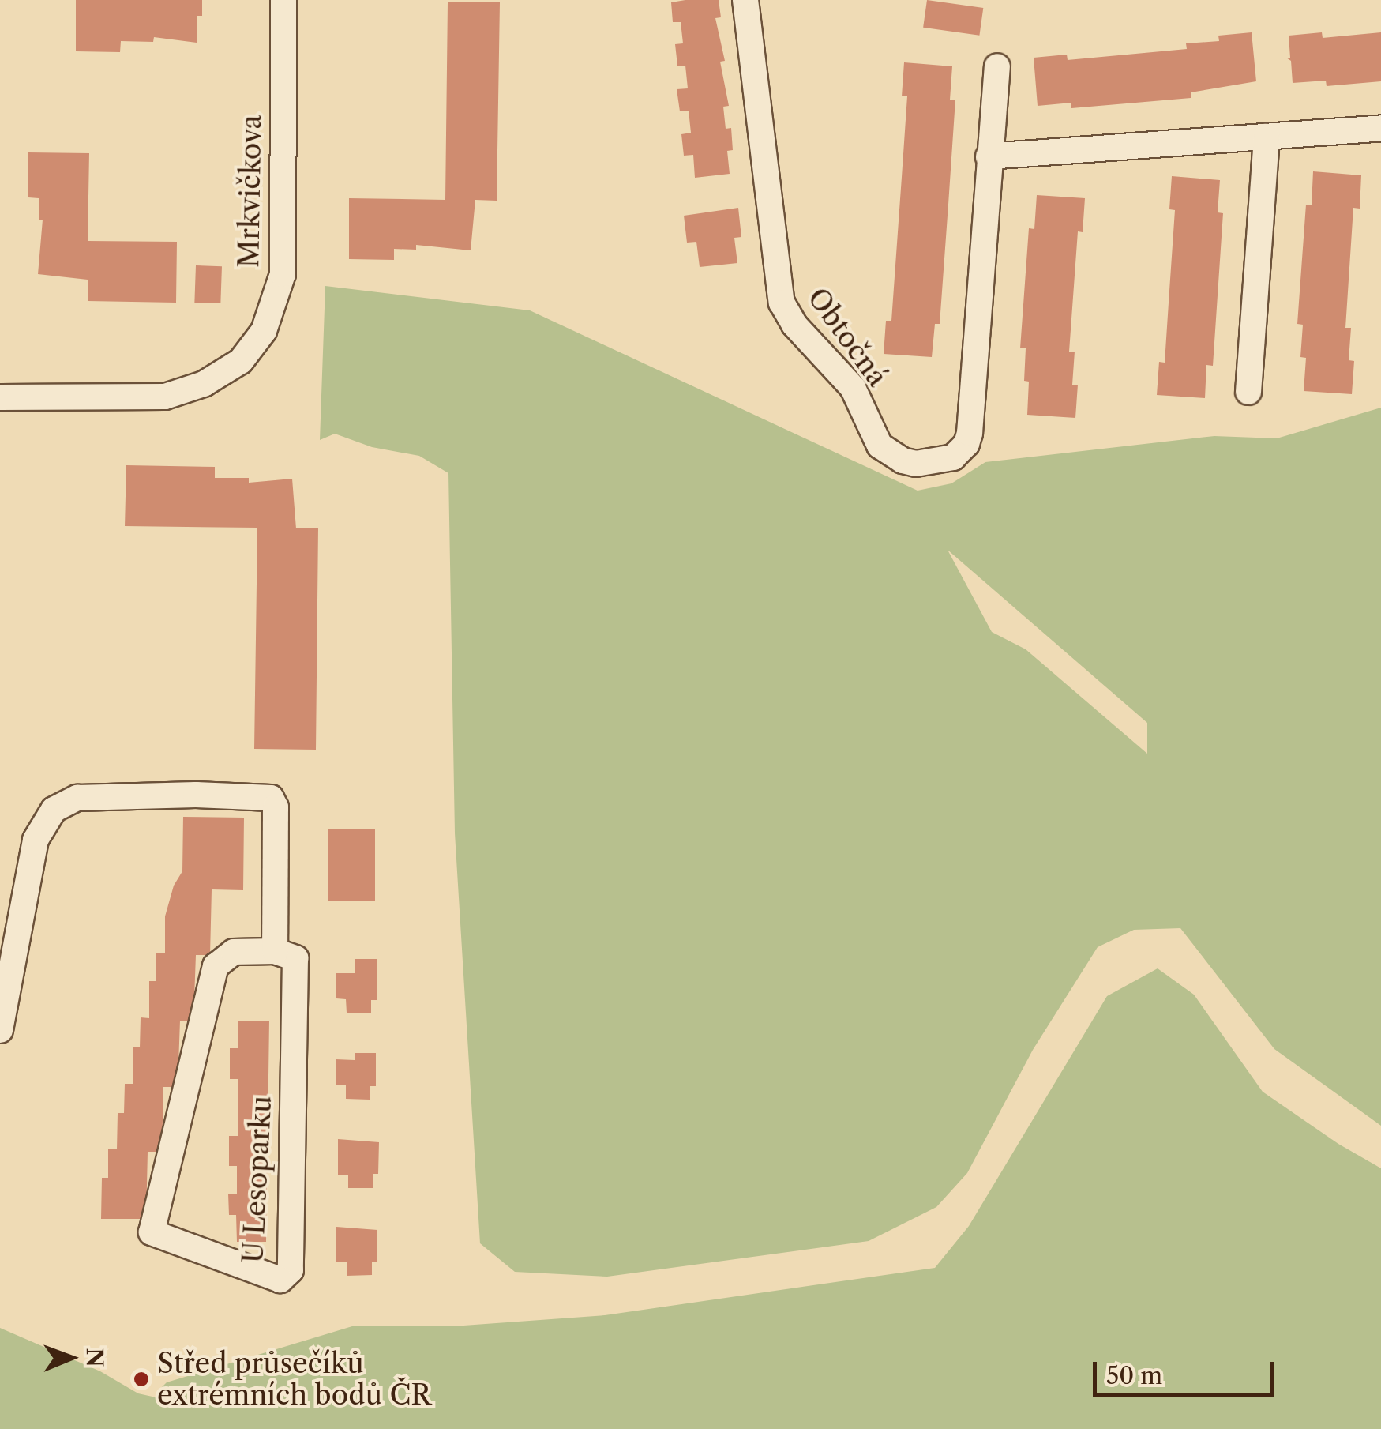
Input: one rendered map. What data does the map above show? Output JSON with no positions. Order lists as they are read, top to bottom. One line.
{"streets":{"street":["Mrkvičkova","Obtočná","U Lesoparku"]},"places":["Střed průsečíků extrémních bodů ČR"],"scale_bar":"50 m","north":"right"}
